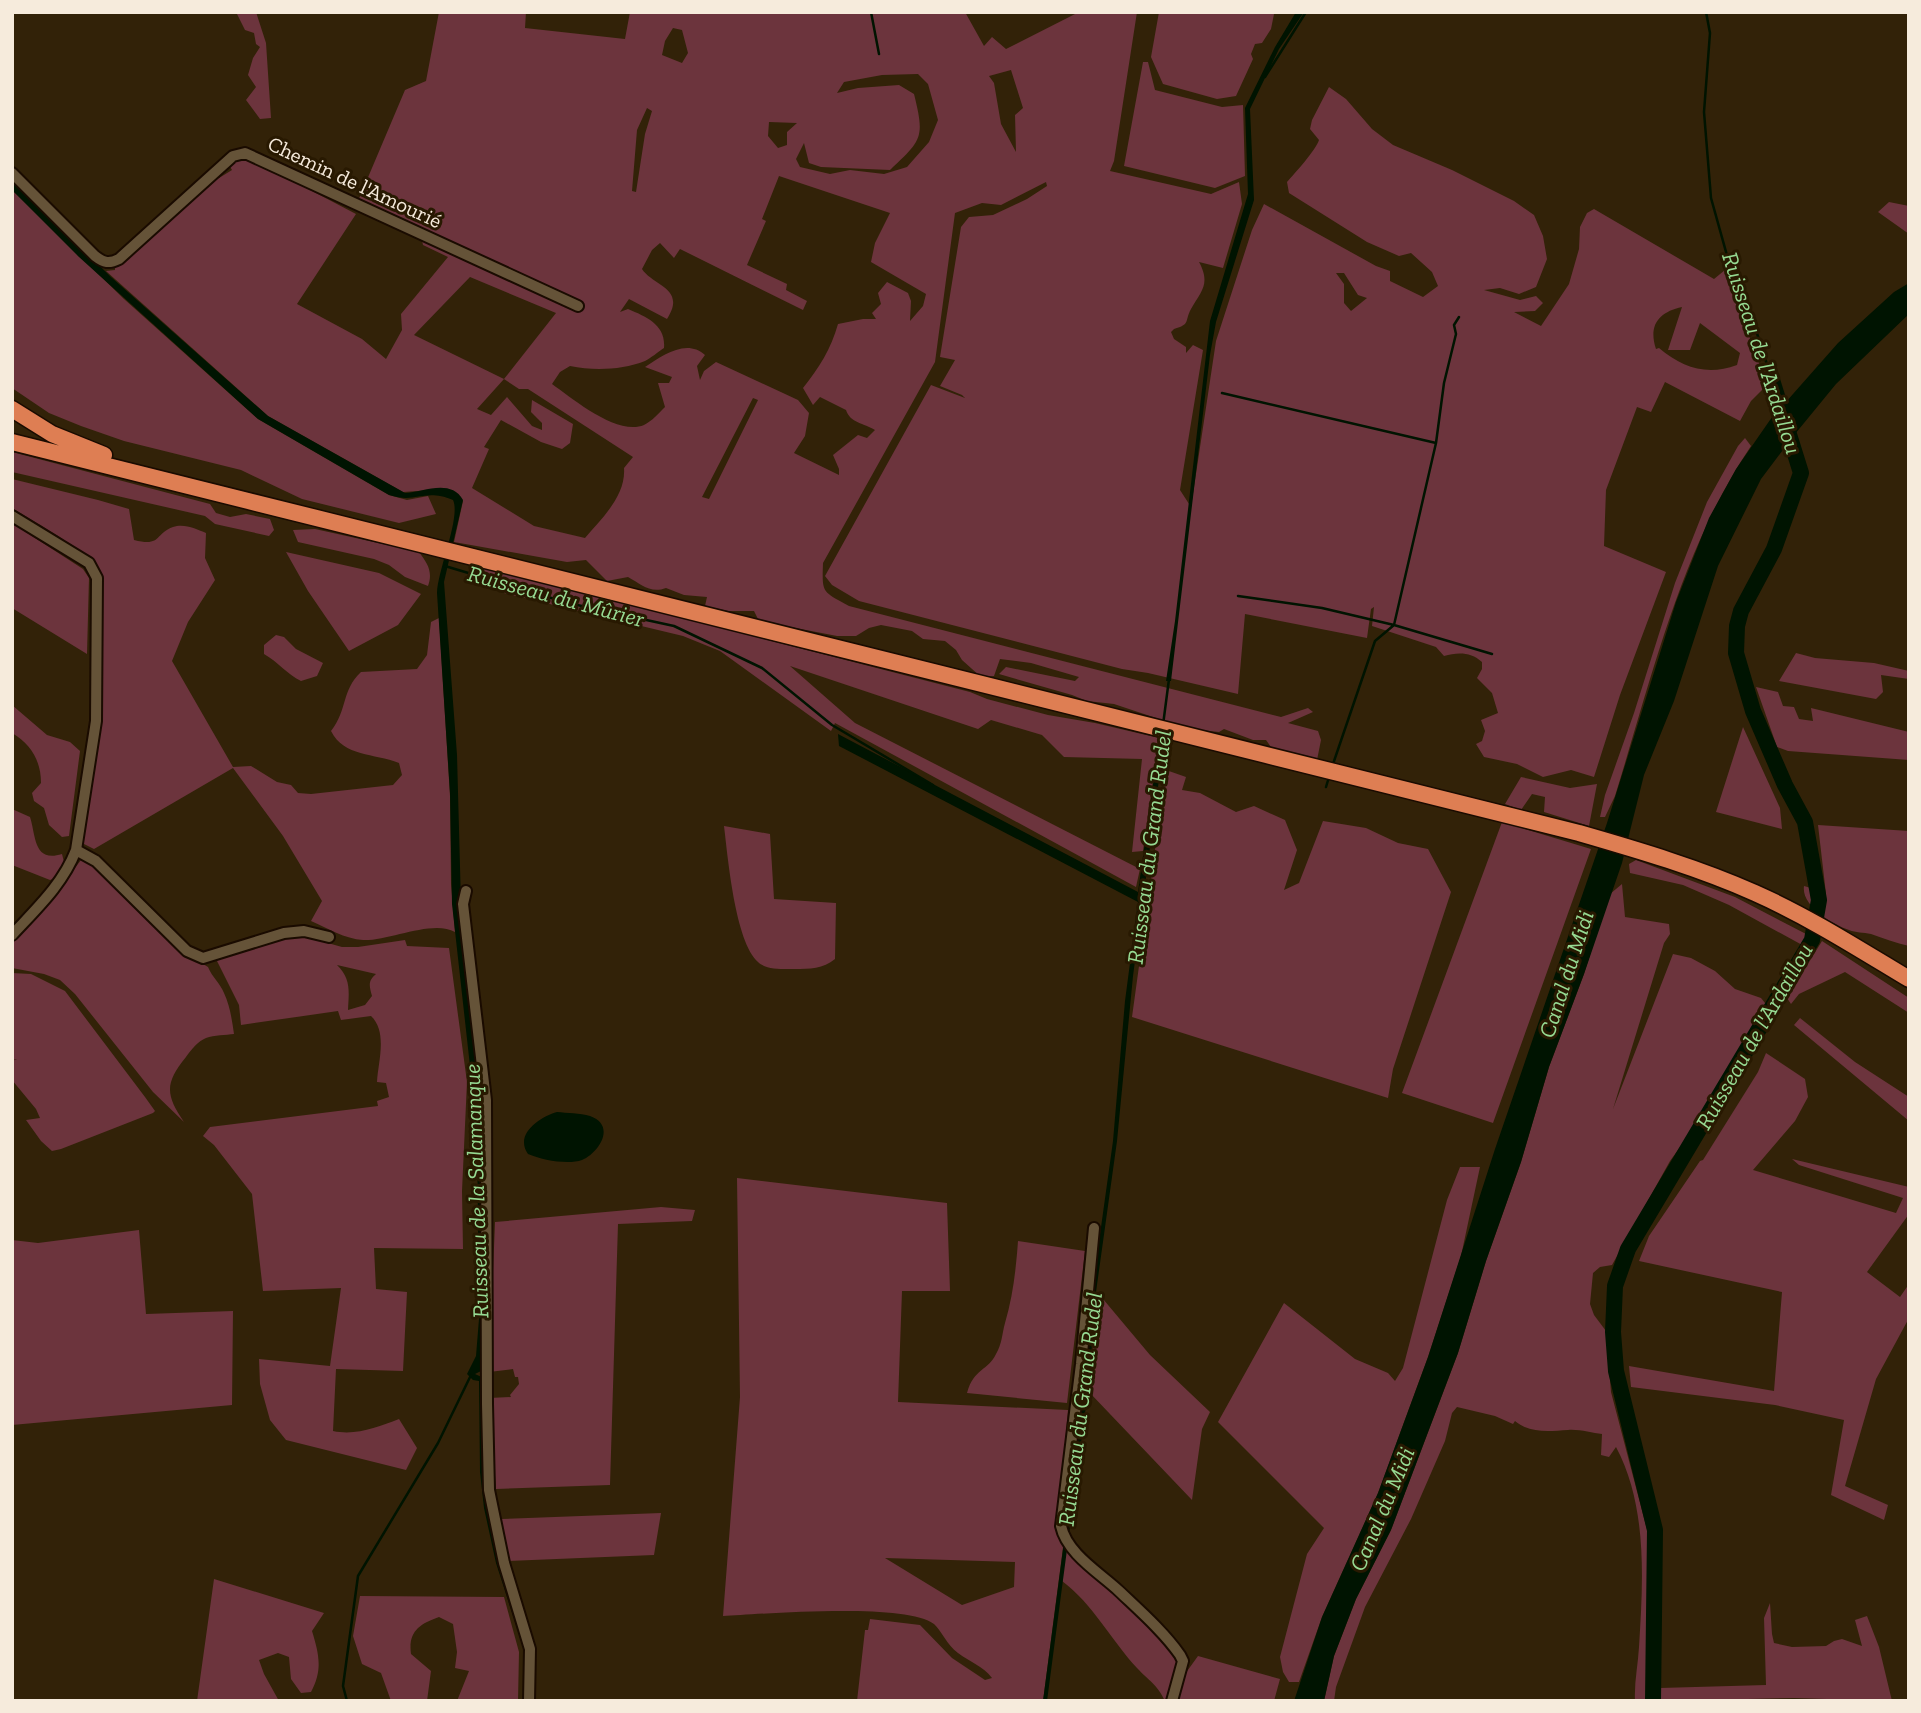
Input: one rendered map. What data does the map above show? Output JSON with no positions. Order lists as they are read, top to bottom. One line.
{"streets":{"street":["Chemin de l'Amourié"]},"water":["Ruisseau de l'Ardaillou","Ruisseau du Mûrier","Ruisseau du Grand Rudel","Canal du Midi","Ruisseau de la Salamanque"]}
